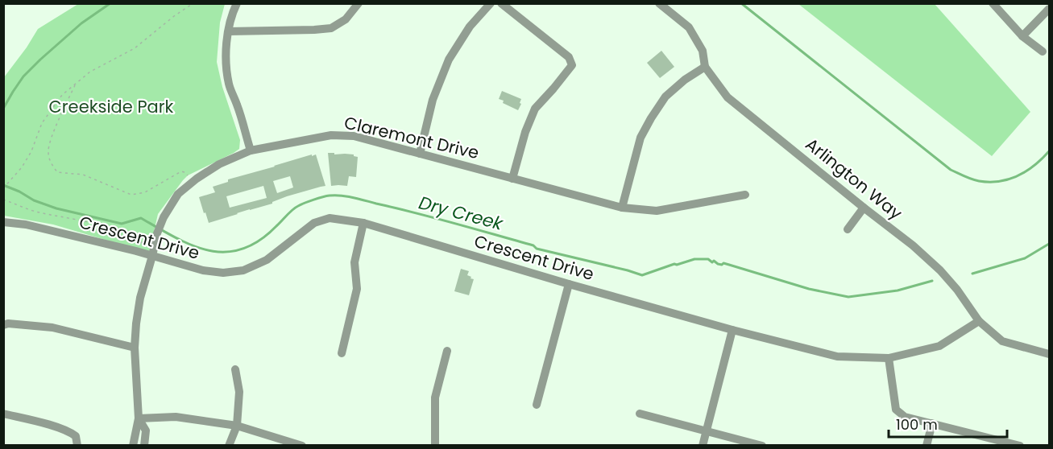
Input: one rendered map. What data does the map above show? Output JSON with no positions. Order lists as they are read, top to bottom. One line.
{"streets":{"street":["Claremont Drive","Arlington Way","Crescent Drive"]},"crossings":[["Claremont Drive","Crescent Drive"],["Arlington Way","Crescent Drive"]],"water":["Dry Creek"],"parks":["Creekside Park"],"scale_bar":"100 m"}
